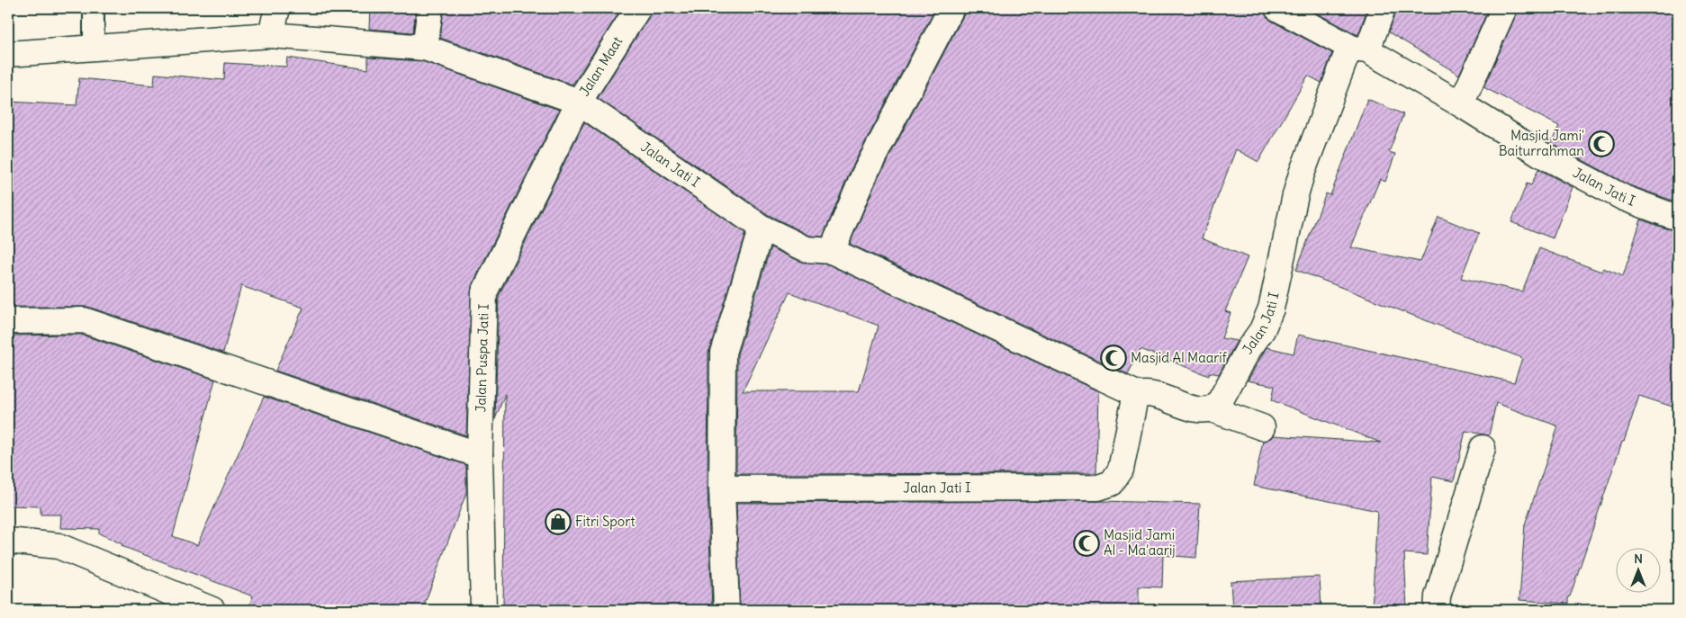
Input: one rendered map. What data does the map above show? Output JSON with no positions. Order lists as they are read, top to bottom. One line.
{"streets":{"street":["Jalan Maat","Jalan Jati I","Jalan Puspa Jati I"]},"crossings":[["Jalan Maat","Jalan Jati I"],["Jalan Maat","Jalan Puspa Jati I"],["Jalan Jati I","Jalan Puspa Jati I"]],"places":{"mosque":["Masjid Jami' Baiturrahman","Masjid Al Maarif","Masjid Jami Al - Ma'aarij"],"shop":["Fitri Sport"]},"north":"top"}
